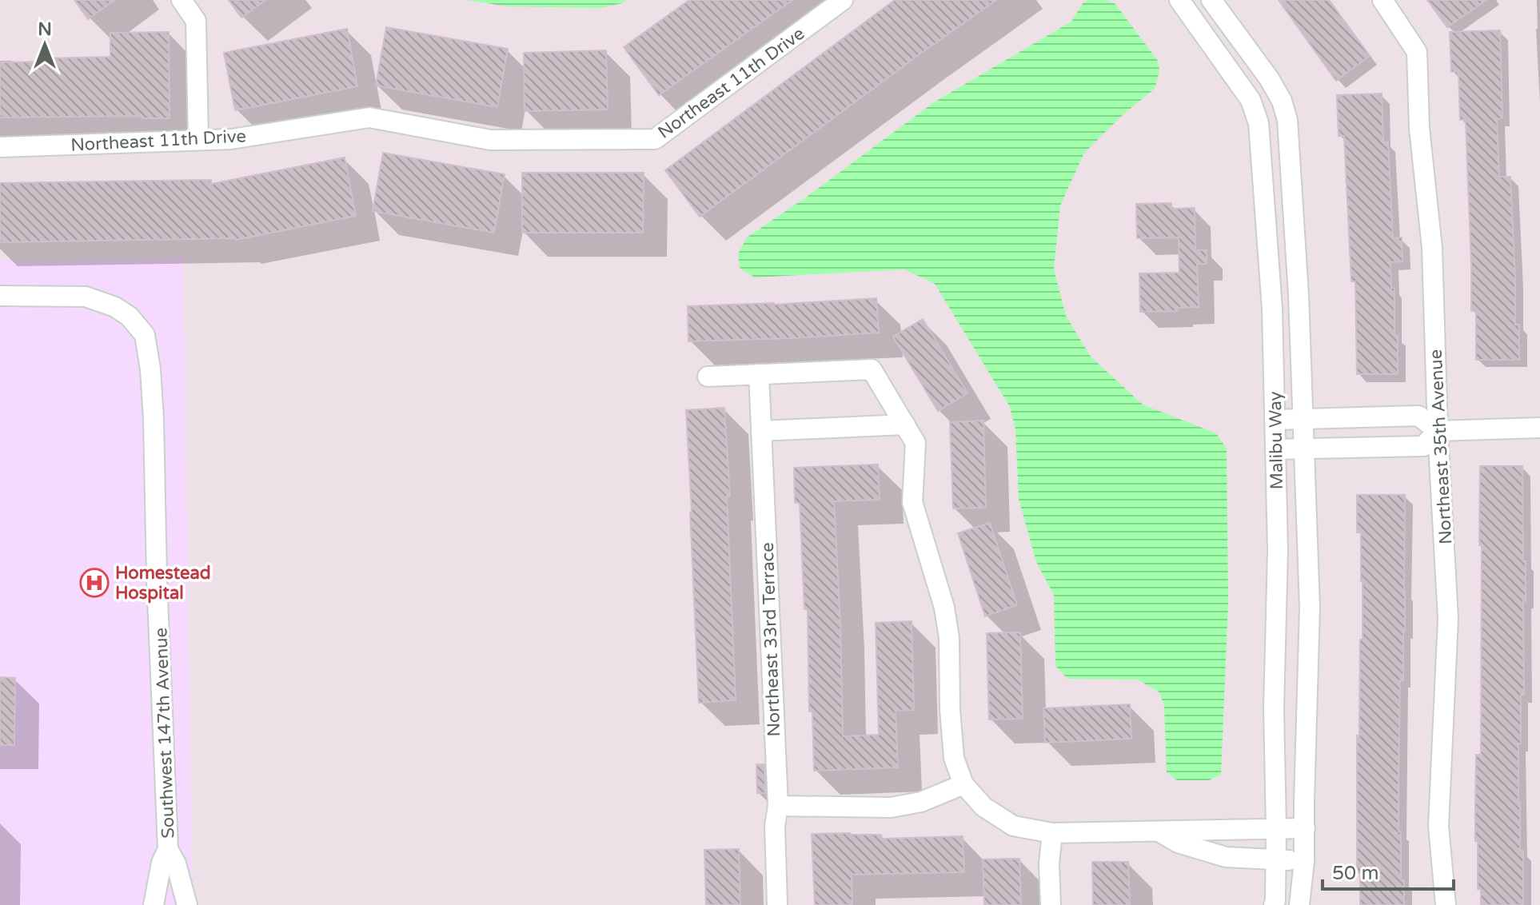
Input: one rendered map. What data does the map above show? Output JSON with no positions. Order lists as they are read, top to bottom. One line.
{"streets":{"street":["Northeast 11th Drive","Malibu Way","Northeast 35th Avenue","Northeast 33rd Terrace","Southwest 147th Avenue"]},"places":{"hospital":["Homestead Hospital"]},"scale_bar":"50 m","north":"top"}
